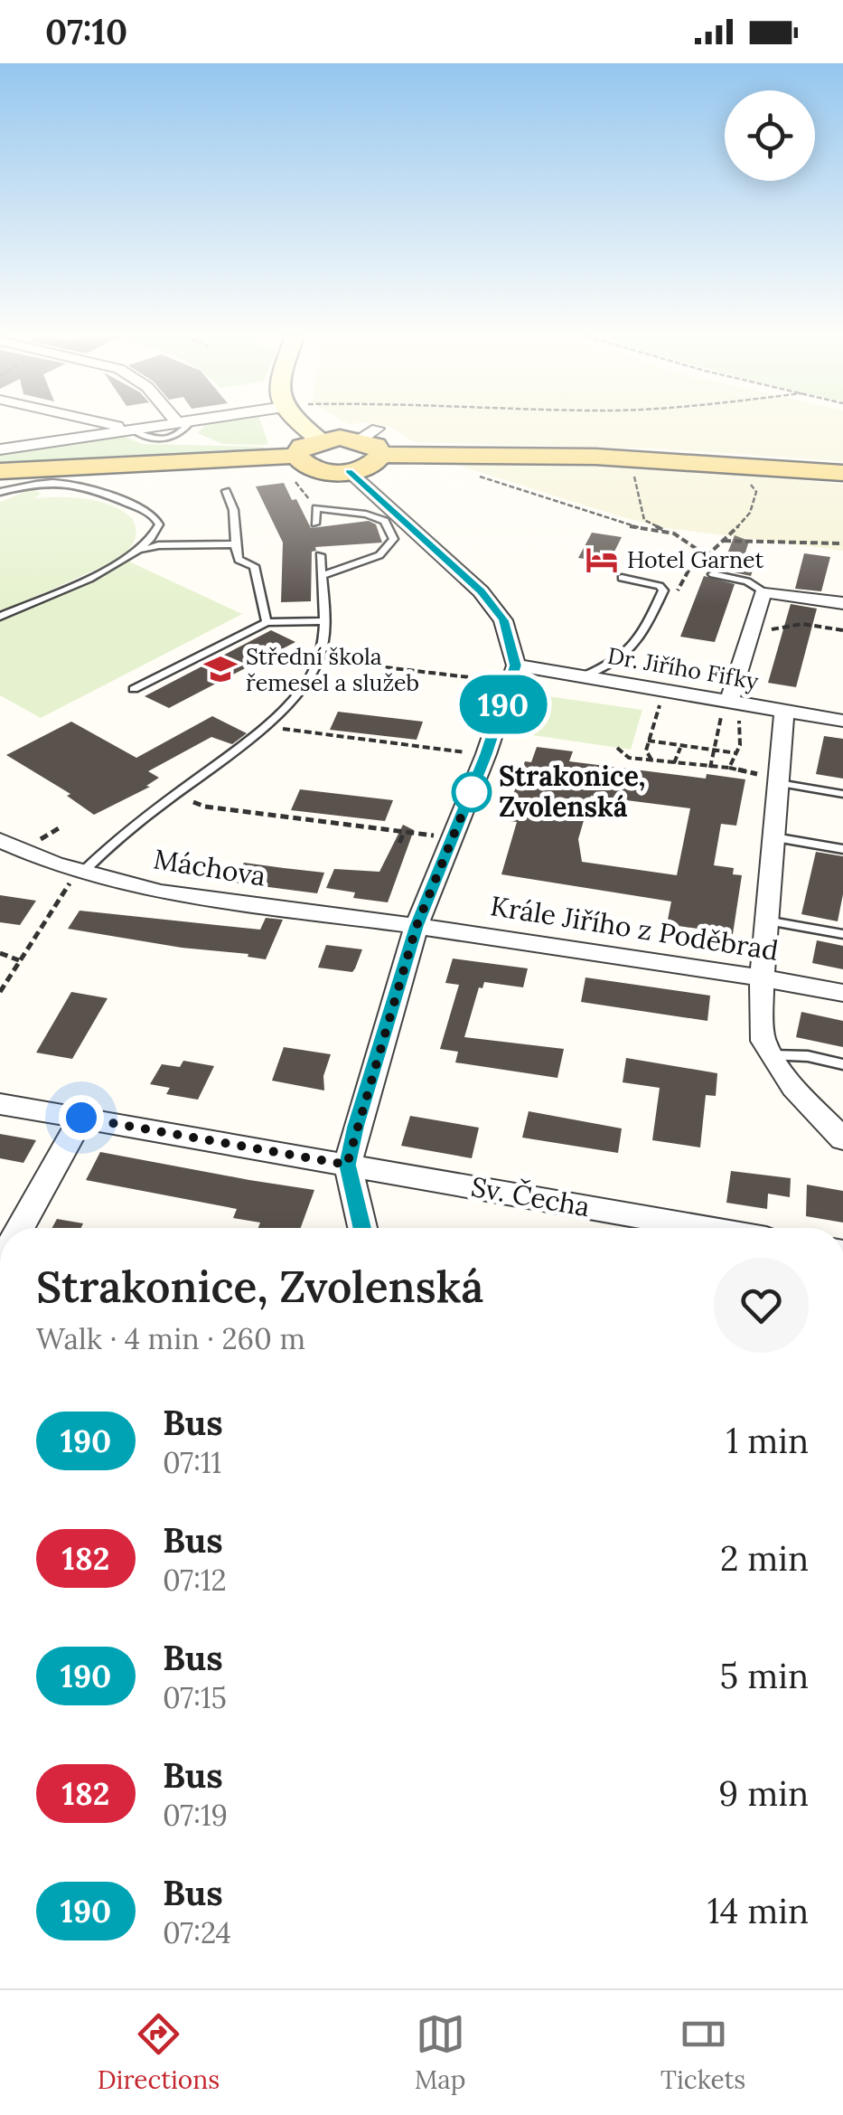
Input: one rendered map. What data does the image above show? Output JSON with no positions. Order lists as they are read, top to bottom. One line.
{"streets":{"street":["Dr. Jiřího Fifky","Máchova","Krále Jiřího z Poděbrad","Sv. Čecha"]},"crossings":[["Máchova","Krále Jiřího z Poděbrad"]],"places":{"hotel":["Hotel Garnet"],"school or university":["Střední škola řemesel a služeb"],"other":["Strakonice, Zvolenská"]},"lines":["bus line 190"],"page":{"status":"07:10","on_map":"190","heading":["Strakonice, Zvolenská","Walk · 4 min · 260 m"],"list":[{"mark":"190","name":"Bus","note":"07:11","value":"1 min"},{"mark":"182","name":"Bus","note":"07:12","value":"2 min"},{"mark":"190","name":"Bus","note":"07:15","value":"5 min"},{"mark":"182","name":"Bus","note":"07:19","value":"9 min"},{"mark":"190","name":"Bus","note":"07:24","value":"14 min"}],"tabs":["Directions","Map","Tickets"]}}
